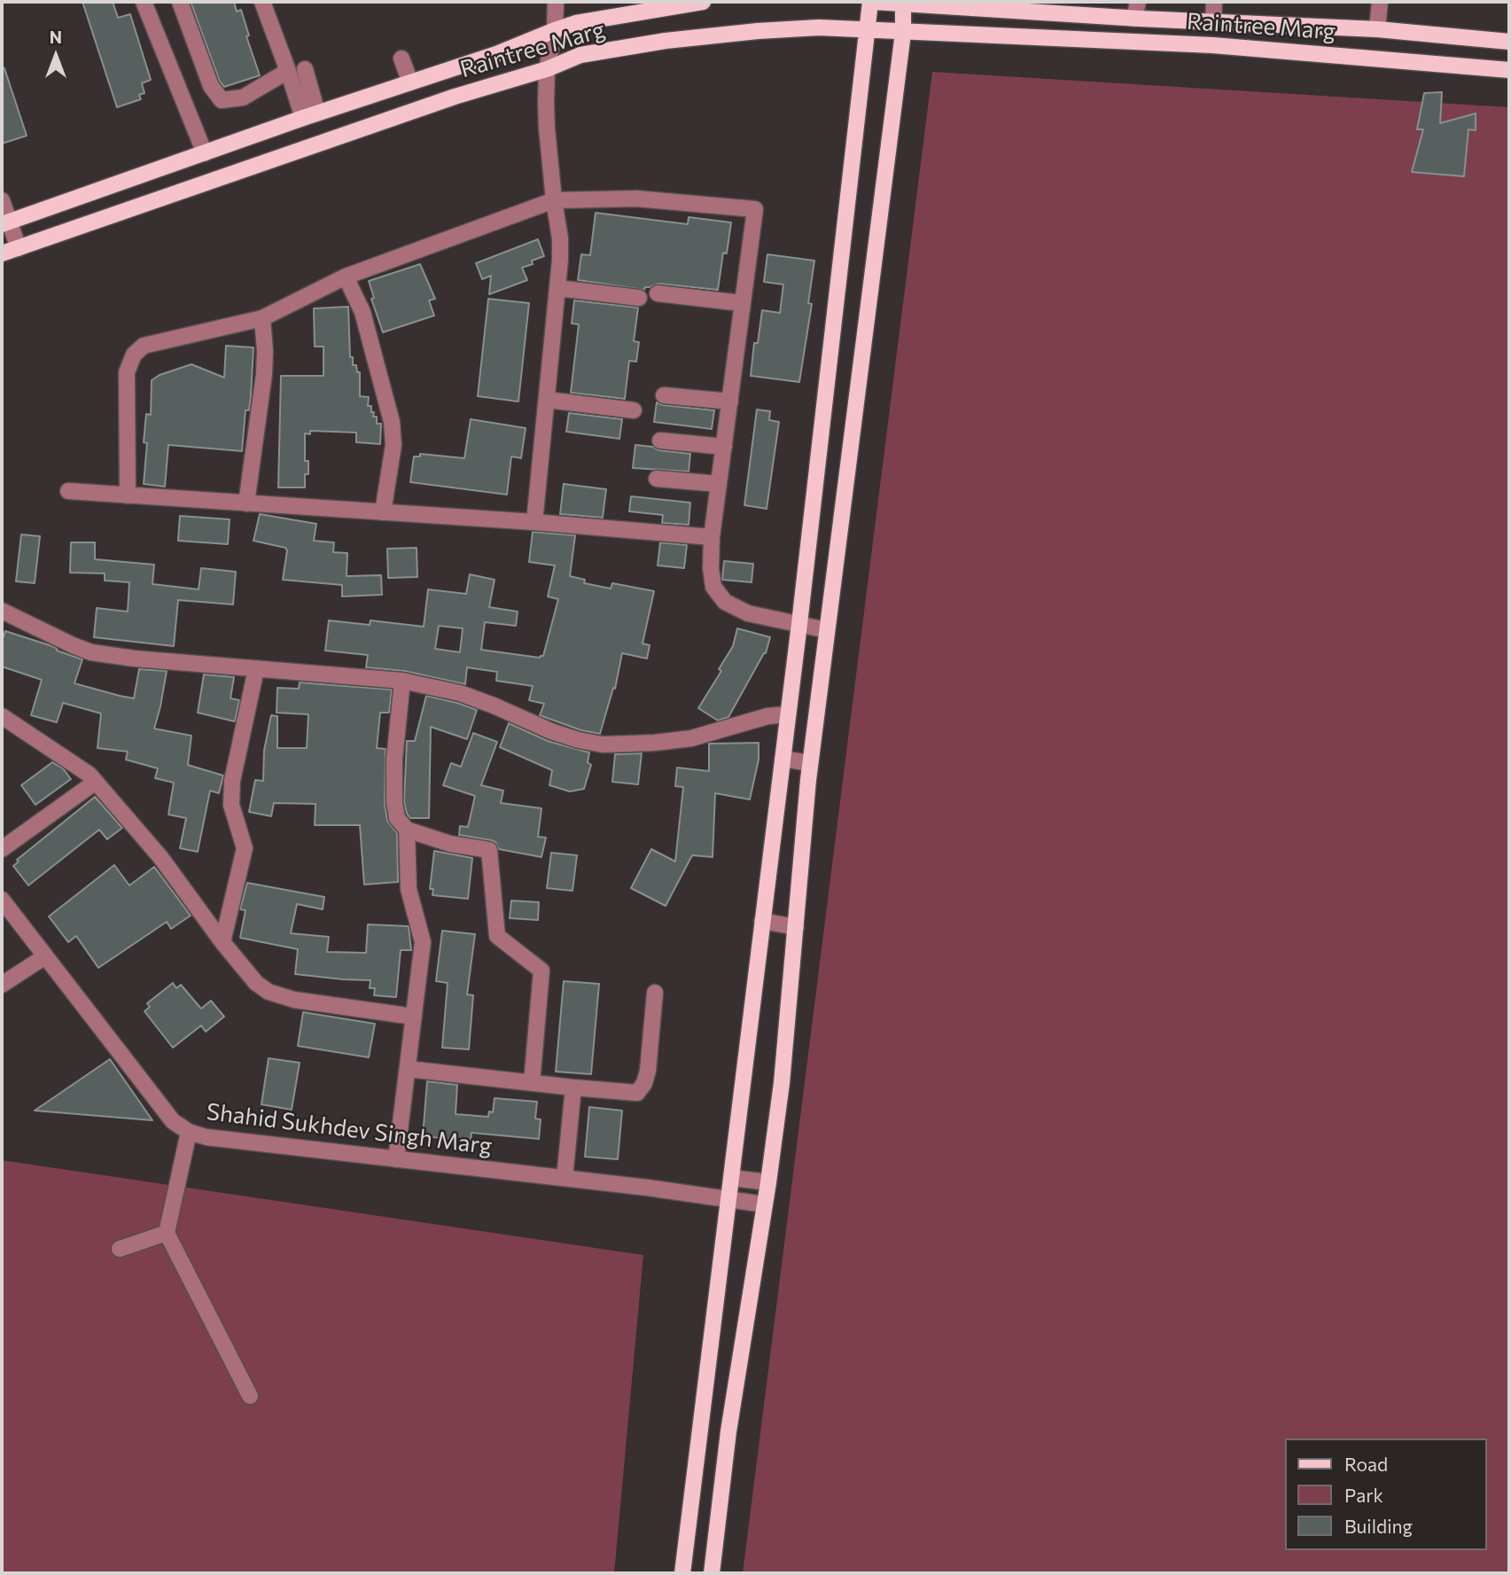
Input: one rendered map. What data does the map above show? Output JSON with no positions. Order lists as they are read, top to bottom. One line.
{"streets":{"main road":["Raintree Marg"],"street":["Shahid Sukhdev Singh Marg"]},"legend":["Road","Park","Building"],"north":"top"}
